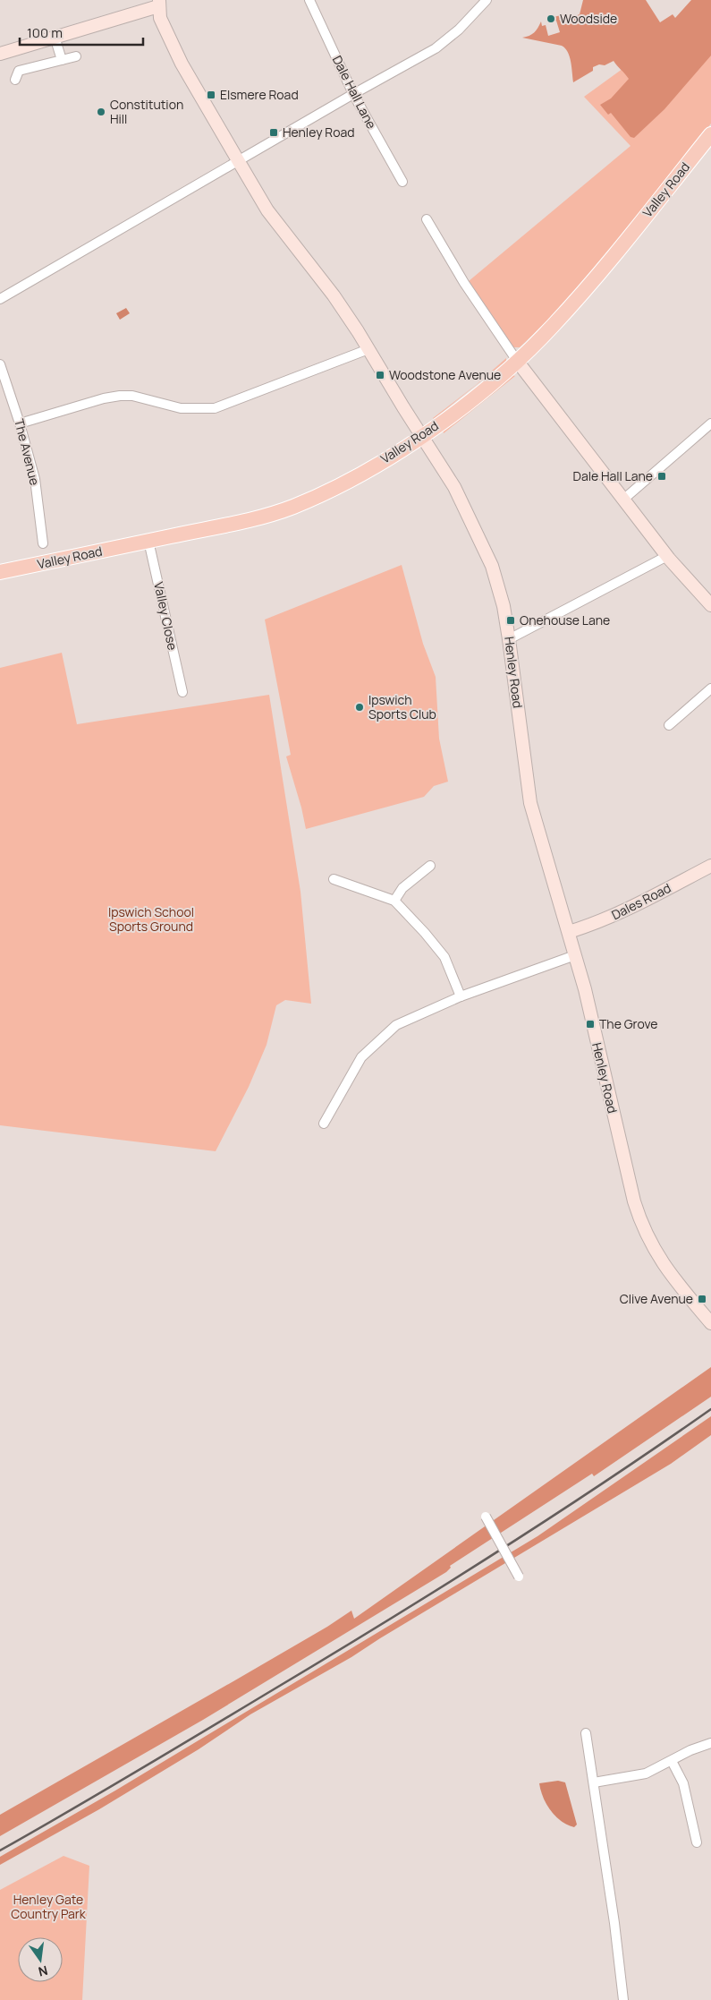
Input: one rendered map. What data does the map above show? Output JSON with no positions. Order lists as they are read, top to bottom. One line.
{"streets":{"main road":["Valley Road"],"street":["Dale Hall Lane","The Avenue","Valley Close","Henley Road","Dales Road"]},"crossings":[["Valley Road","Valley Close"],["Valley Road","Henley Road"],["Henley Road","Dales Road"]],"parks":["Ipswich School Sports Ground","Henley Gate Country Park"],"places":{"other":["Woodside","Constitution Hill","Ipswich Sports Club"],"transit":["Elsmere Road","Henley Road","Woodstone Avenue","Dale Hall Lane","Onehouse Lane","The Grove","Clive Avenue"]},"scale_bar":"100 m","north":"bottom"}
